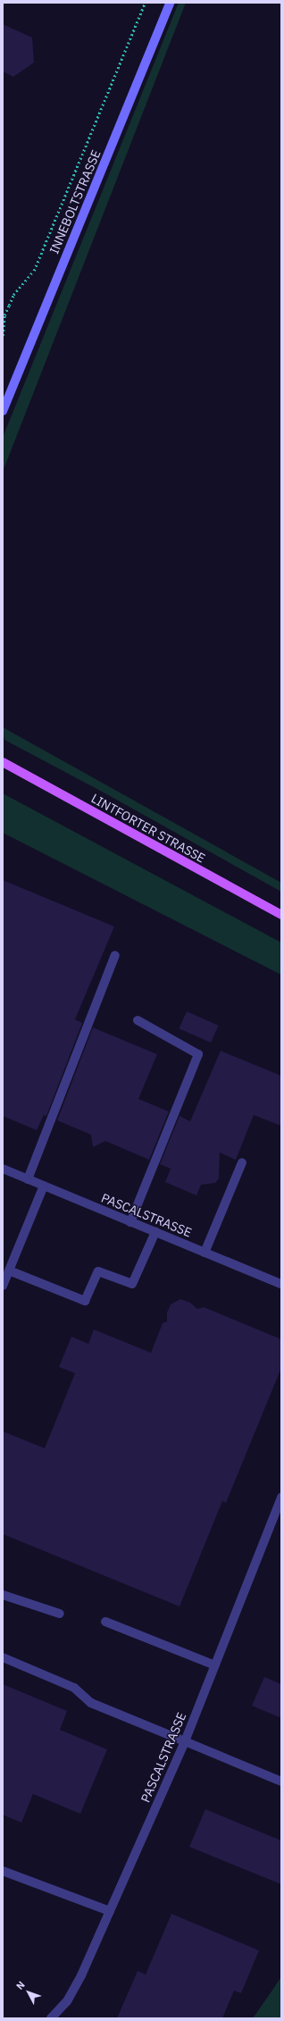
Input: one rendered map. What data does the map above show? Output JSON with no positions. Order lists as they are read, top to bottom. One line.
{"streets":{"main road":["LINTFORTER STRASSE"],"street":["INNEBOLTSTRASSE","PASCALSTRASSE"]},"north":"top left"}
